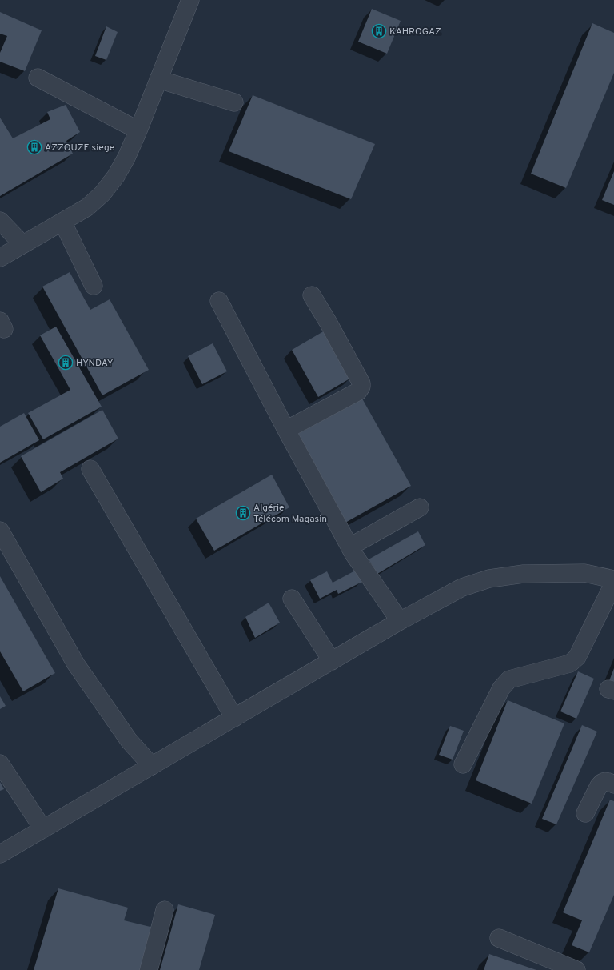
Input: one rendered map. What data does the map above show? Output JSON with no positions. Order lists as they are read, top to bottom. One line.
{"places":{"building":["KAHROGAZ","AZZOUZE siege","HYNDAY","Algérie Télécom Magasin"]}}
